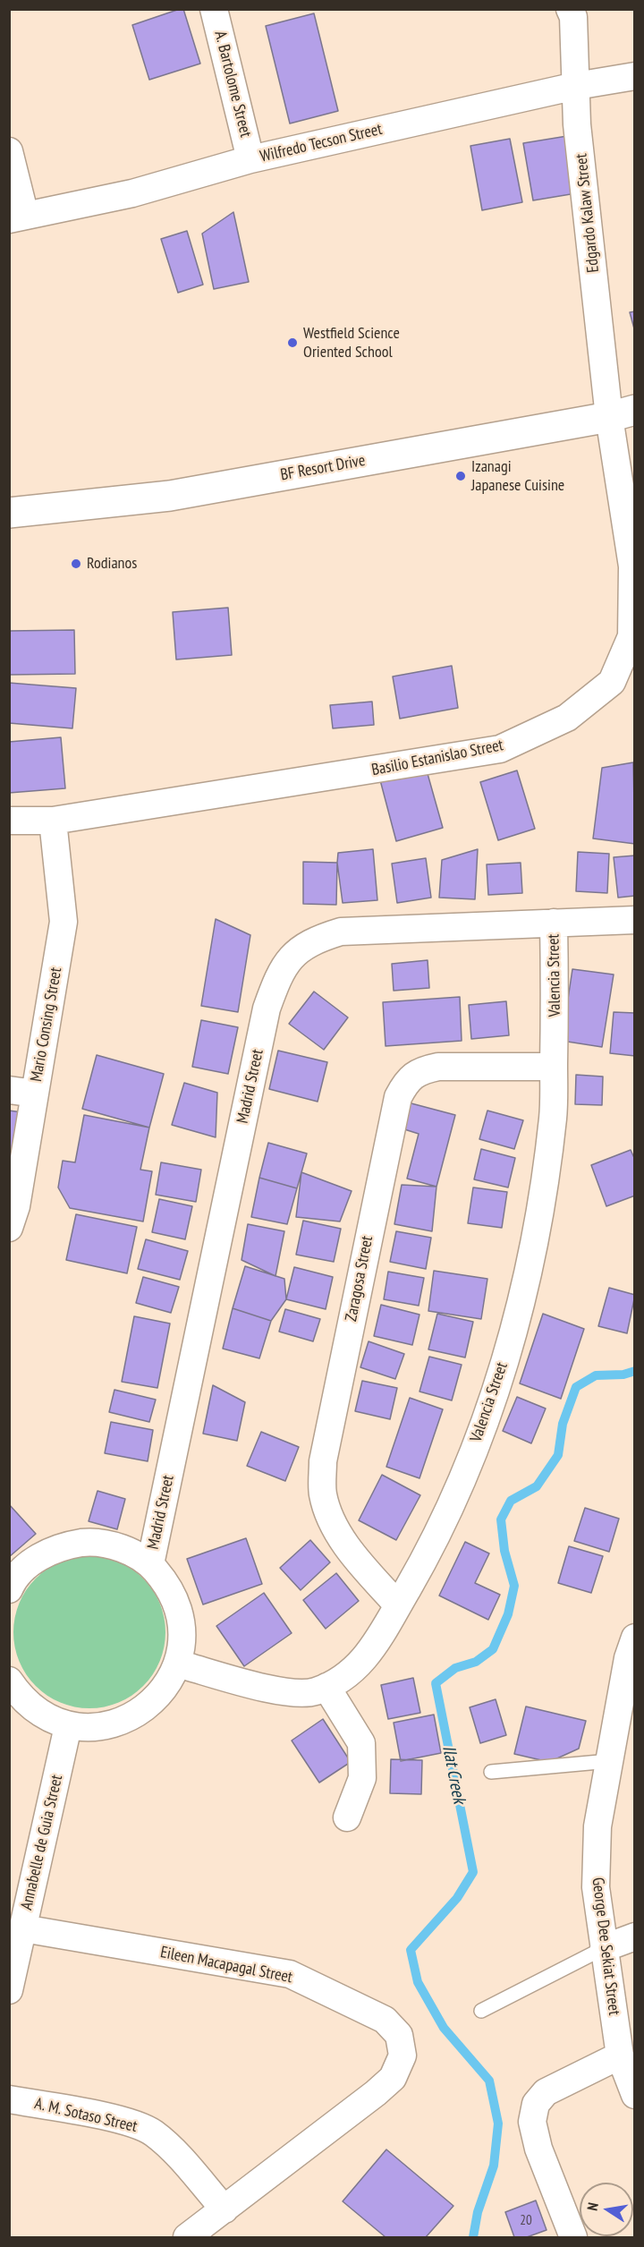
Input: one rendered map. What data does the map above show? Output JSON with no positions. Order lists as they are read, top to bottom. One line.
{"streets":{"main road":["BF Resort Drive"],"street":["A. Bartolome Street","Wilfredo Tecson Street","Edgardo Kalaw Street","Basilio Estanislao Street","Valencia Street","Mario Consing Street","Madrid Street","Zaragosa Street","Annabelle de Guia Street","George Dee Sekiat Street","Eileen Macapagal Street","A. M. Sotaso Street"]},"crossings":[["A. Bartolome Street","Wilfredo Tecson Street"],["Wilfredo Tecson Street","Edgardo Kalaw Street"],["Edgardo Kalaw Street","BF Resort Drive"],["Edgardo Kalaw Street","Basilio Estanislao Street"],["BF Resort Drive","Basilio Estanislao Street"],["Basilio Estanislao Street","Mario Consing Street"],["Valencia Street","Madrid Street"],["Valencia Street","Zaragosa Street"],["Annabelle de Guia Street","Eileen Macapagal Street"],["Eileen Macapagal Street","A. M. Sotaso Street"]],"water":["Ilat Creek"],"places":["Westfield Science Oriented School","Izanagi Japanese Cuisine","Rodianos"],"house_numbers":["20"],"north":"left"}
